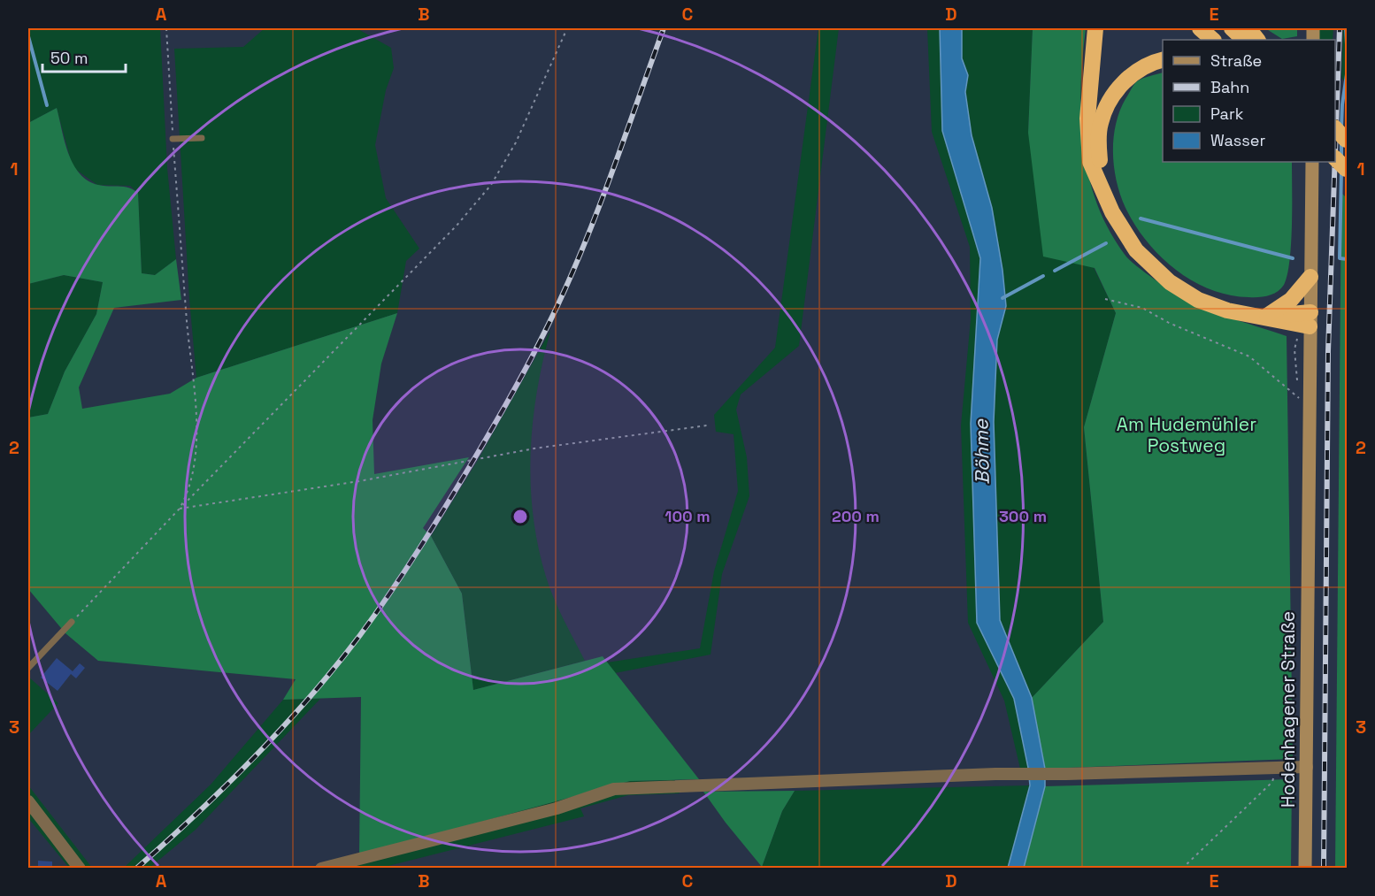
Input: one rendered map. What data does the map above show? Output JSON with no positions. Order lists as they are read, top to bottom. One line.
{"streets":{"main road":["Hodenhagener Straße"]},"water":["Böhme"],"parks":["Am Hudemühler Postweg"],"legend":["Straße","Bahn","Park","Wasser"],"scale_bar":"50 m","grid":{"columns":["A","B","C","D","E"],"rows":["1","2","3"]},"rings":["100 m","200 m","300 m"]}
